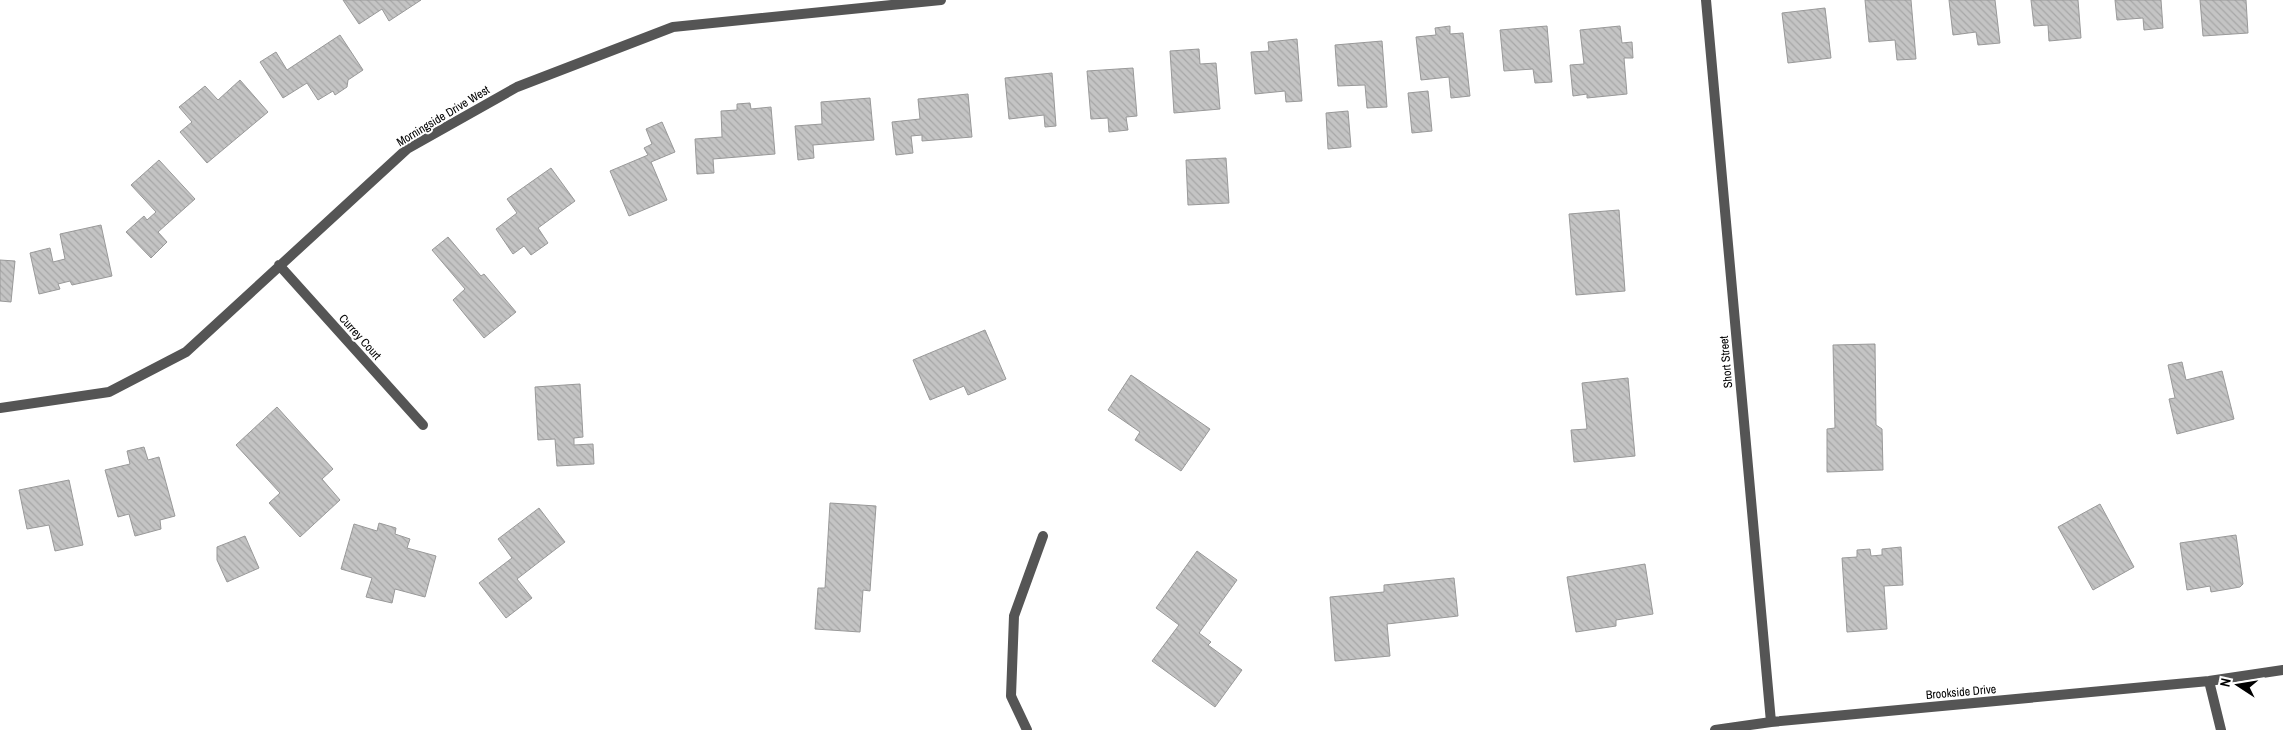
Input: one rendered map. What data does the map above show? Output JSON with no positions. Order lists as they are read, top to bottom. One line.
{"streets":{"street":["Morningside Drive West","Currey Court","Short Street","Brookside Drive"]},"crossings":[["Morningside Drive West","Currey Court"],["Short Street","Brookside Drive"]],"north":"left"}
